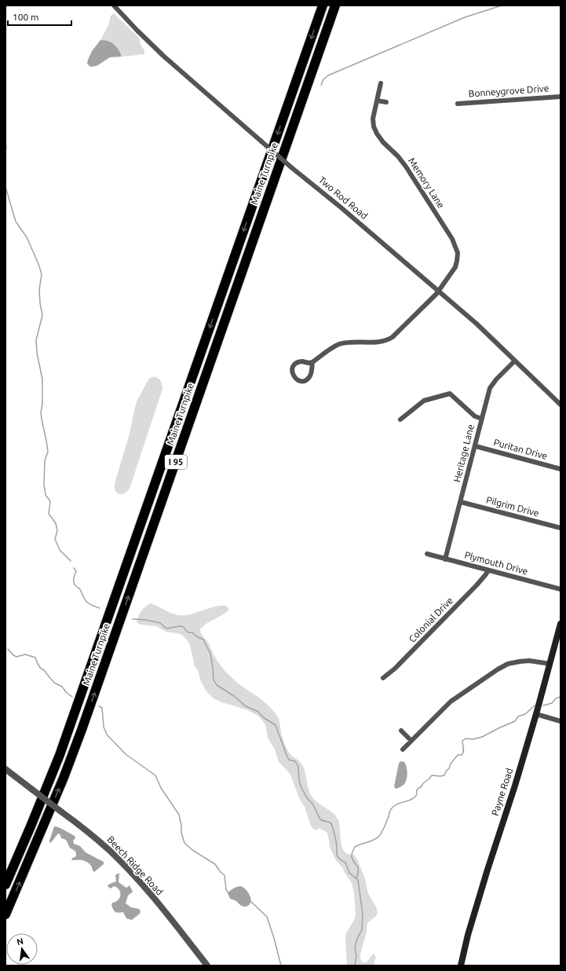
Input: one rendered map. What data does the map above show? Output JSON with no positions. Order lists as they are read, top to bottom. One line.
{"streets":{"highway":["Maine Turnpike","I 95"],"main road":["Payne Road"],"street":["Bonneygrove Drive","Memory Lane","Two Rod Road","Puritan Drive","Heritage Lane","Pilgrim Drive","Plymouth Drive","Colonial Drive","Beech Ridge Road"]},"crossings":[["Memory Lane","Two Rod Road"],["Two Rod Road","Heritage Lane"],["Puritan Drive","Heritage Lane"],["Heritage Lane","Pilgrim Drive"],["Heritage Lane","Plymouth Drive"],["Plymouth Drive","Colonial Drive"]],"scale_bar":"100 m","north":"top"}
